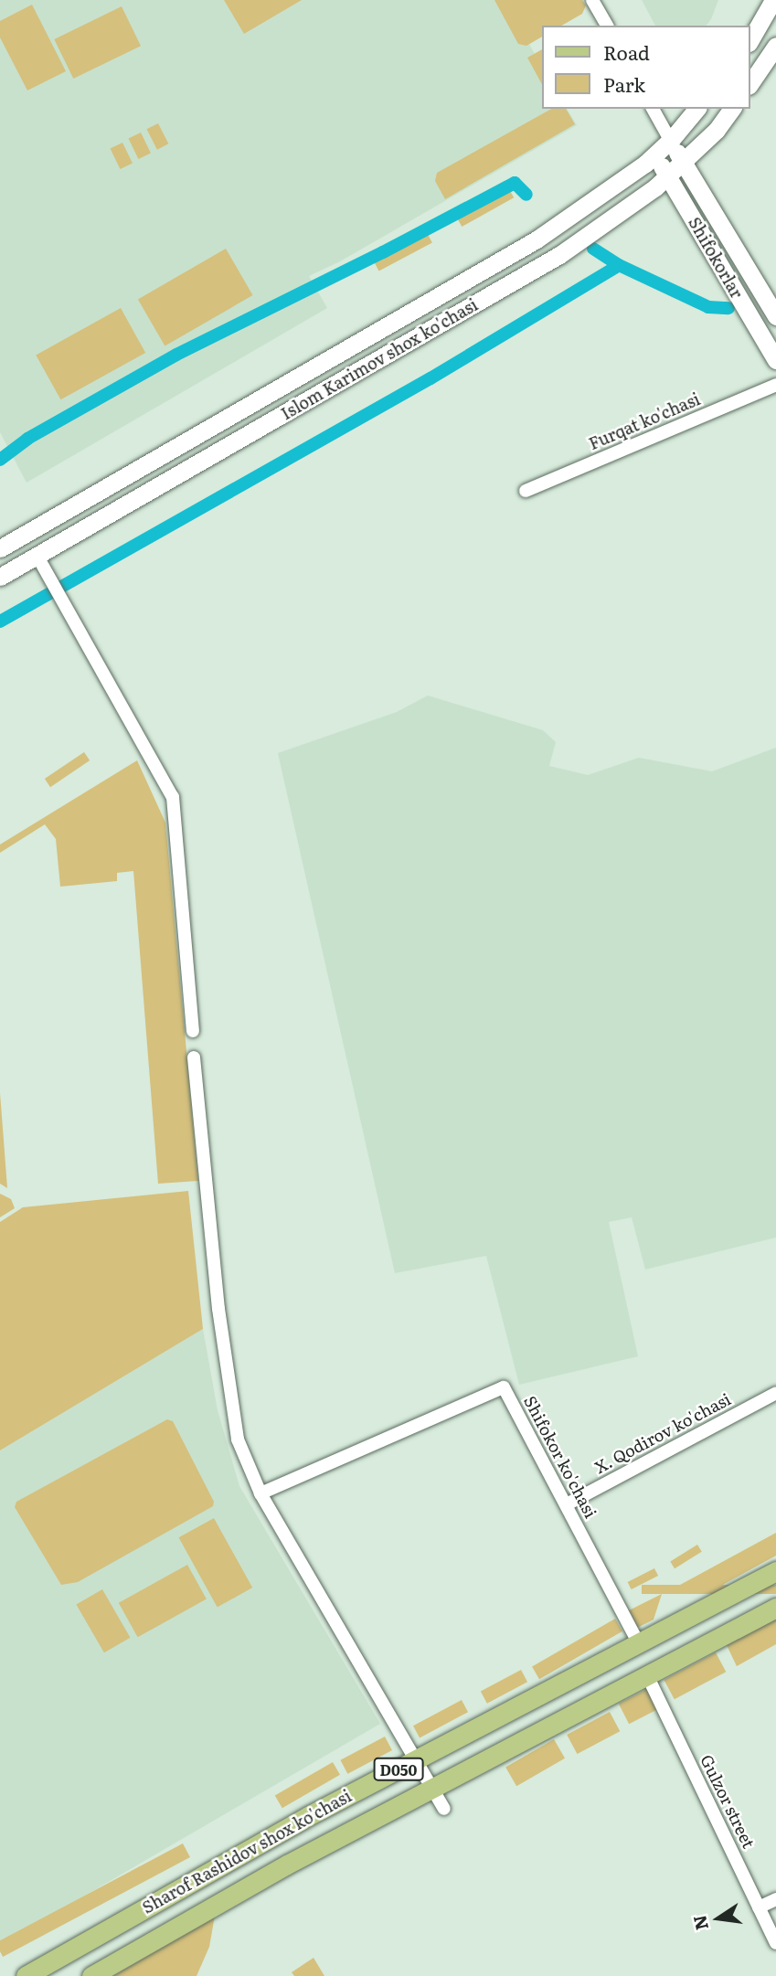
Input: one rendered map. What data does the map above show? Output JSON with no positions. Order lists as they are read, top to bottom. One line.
{"streets":{"main road":["Shifokorlar","Islom Karimov shox ko'chasi","D050","Sharof Rashidov shox ko'chasi"],"street":["Furqat ko'chasi","X. Qodirov ko'chasi","Shifokor ko'chasi","Gulzor street"]},"crossings":[["Shifokorlar","Islom Karimov shox ko'chasi"],["X. Qodirov ko'chasi","Shifokor ko'chasi"],["Shifokor ko'chasi","Sharof Rashidov shox ko'chasi"],["Gulzor street","Sharof Rashidov shox ko'chasi"]],"legend":["Road","Park"],"north":"left"}
